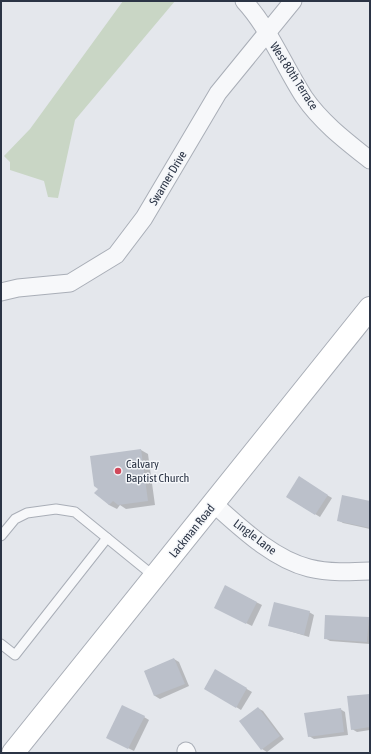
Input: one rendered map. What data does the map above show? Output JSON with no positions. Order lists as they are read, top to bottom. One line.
{"streets":{"main road":["Lackman Road"],"street":["West 80th Terrace","Swarner Drive","Lingle Lane"]},"crossings":[["West 80th Terrace","Swarner Drive"],["Lackman Road","Lingle Lane"]],"places":["Calvary Baptist Church"]}
